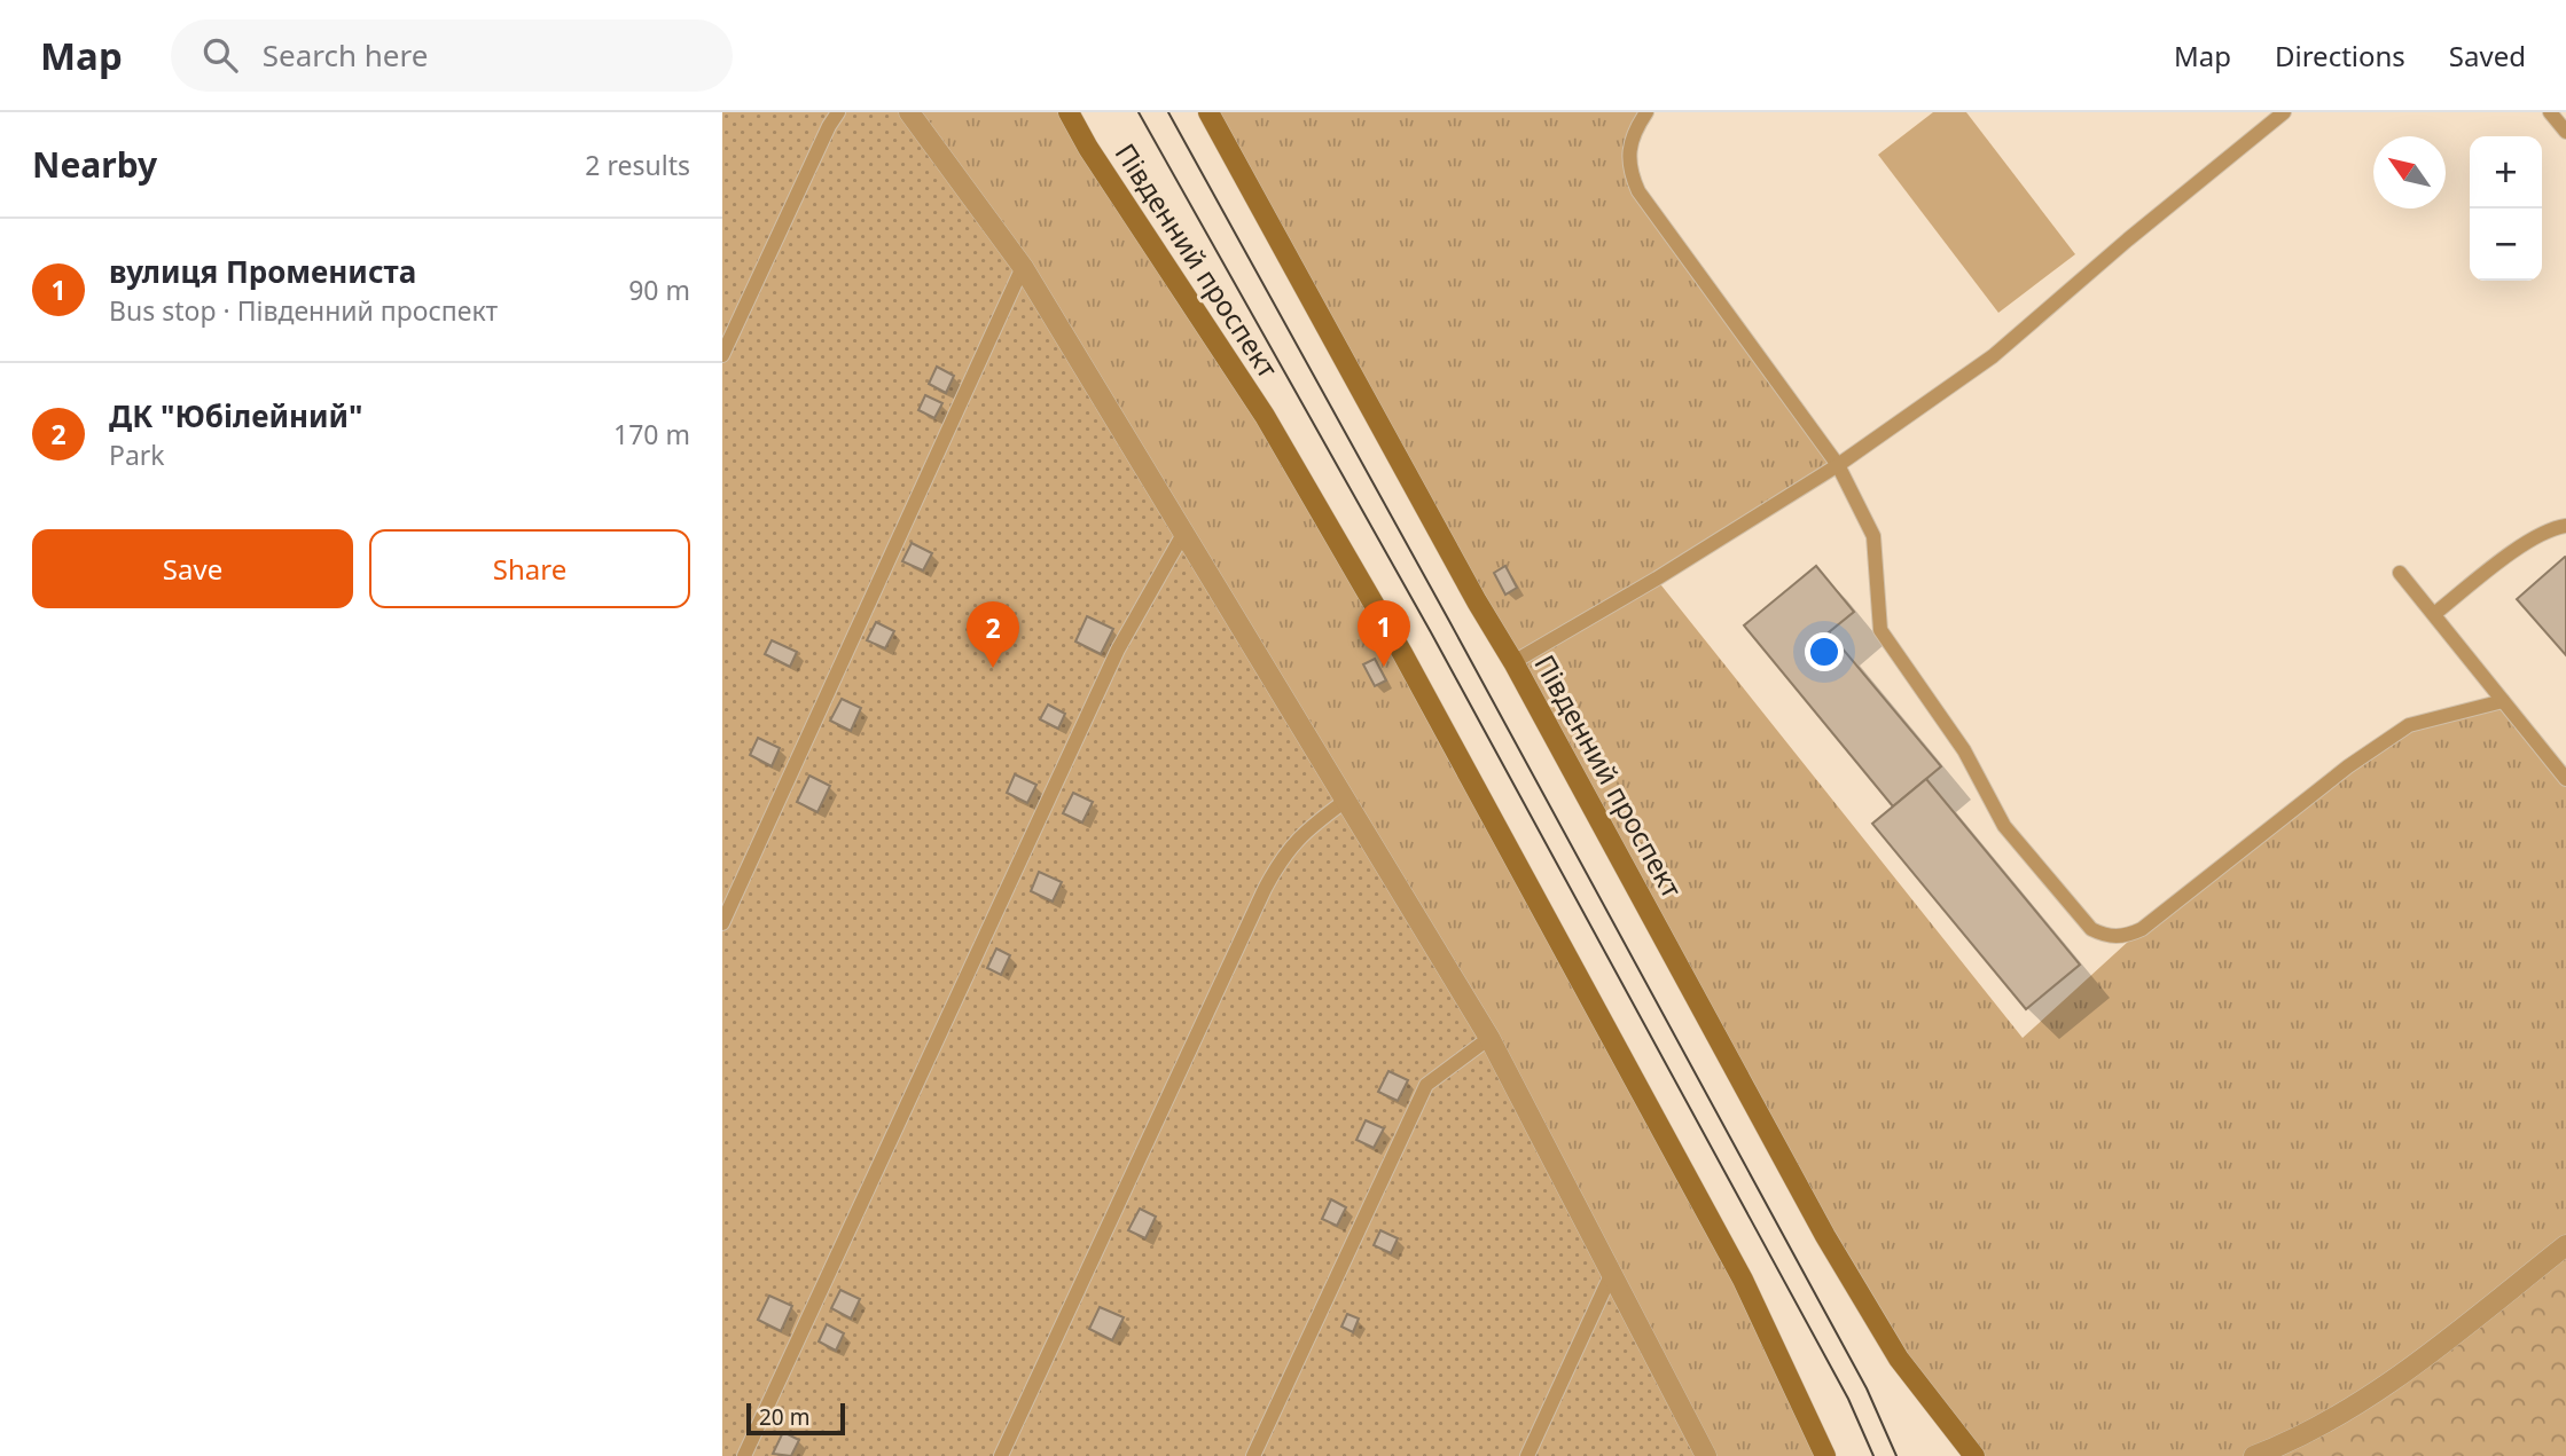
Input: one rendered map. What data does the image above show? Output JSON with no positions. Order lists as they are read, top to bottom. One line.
{"streets":{"main road":["Південний проспект"]},"scale_bar":"20 m","north":"top left","page":{"header":"Map","search":"Search here","nav":["Map","Directions","Saved"],"heading":["Nearby","2 results"],"map_buttons":["+","−"],"list":[{"mark":"1","name":"вулиця Промениста","note":"Bus stop · Південний проспект","value":"90 m"},{"mark":"2","name":"ДК \"Юбілейний\"","note":"Park","value":"170 m"}],"buttons":["Save","Share"],"pins":["1","2"],"scale":"20 m"}}
